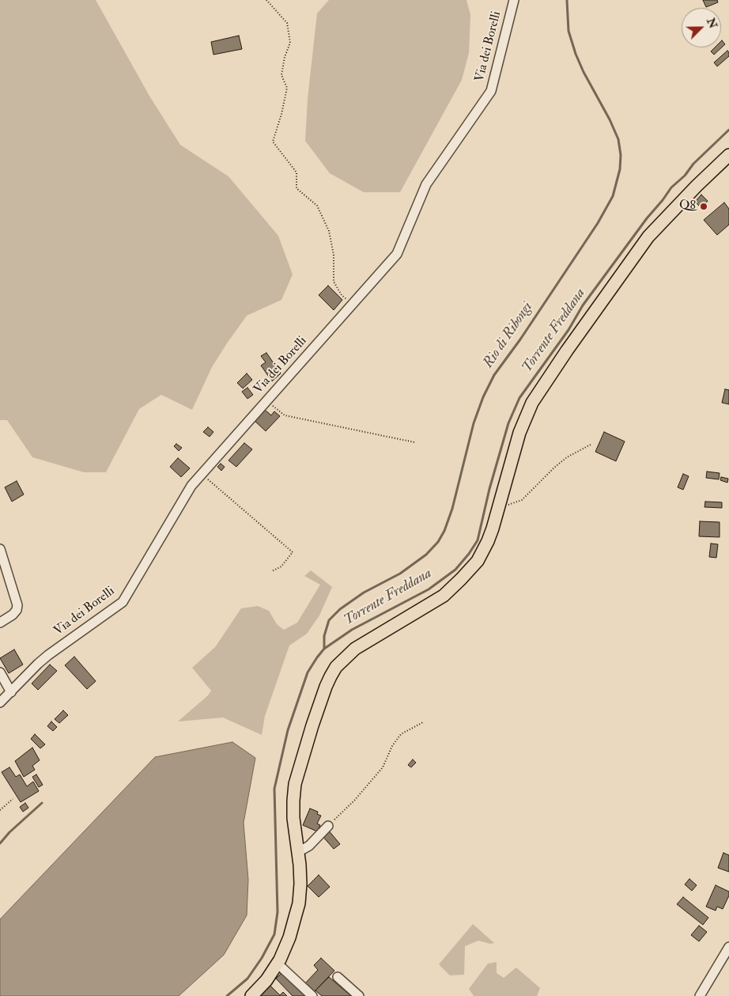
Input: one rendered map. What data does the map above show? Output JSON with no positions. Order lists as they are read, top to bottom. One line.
{"streets":{"street":["Via dei Borelli"]},"water":["Torrente Freddana","Rio di Ribongi"],"places":["Q8"],"north":"top right"}
